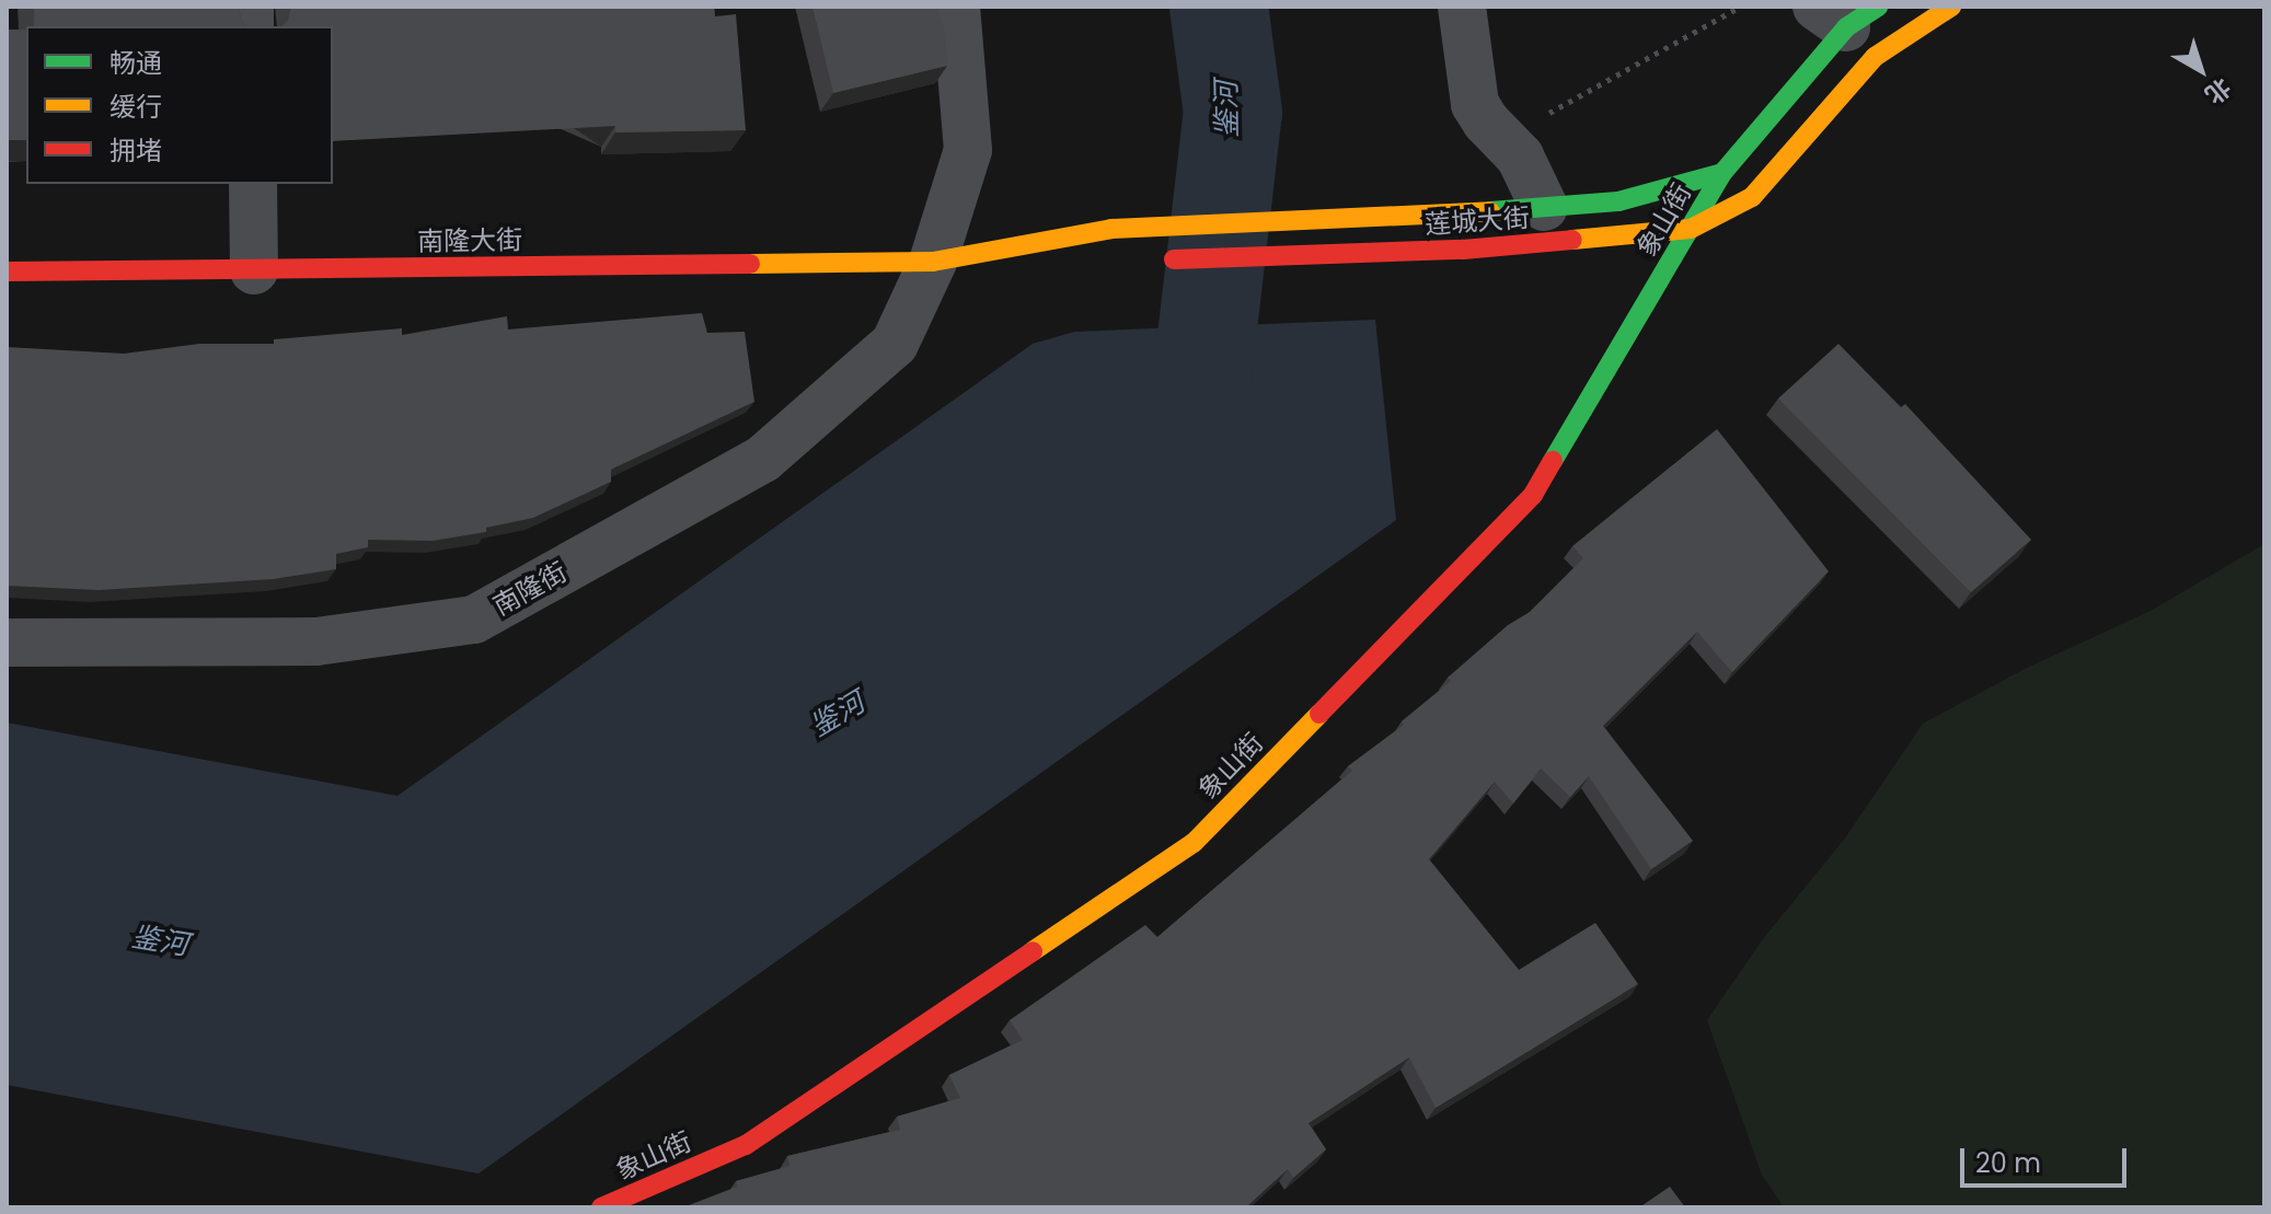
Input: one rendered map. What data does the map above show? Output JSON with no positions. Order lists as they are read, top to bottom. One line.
{"streets":{"main road":["象山街","莲城大街","南隆大街"],"street":["南隆街"]},"crossings":[["象山街","莲城大街"],["莲城大街","南隆大街"],["莲城大街","南隆街"],["南隆大街","南隆街"]],"water":["鉴河"],"legend":["畅通","缓行","拥堵"],"scale_bar":"20 m","north":"bottom right"}
